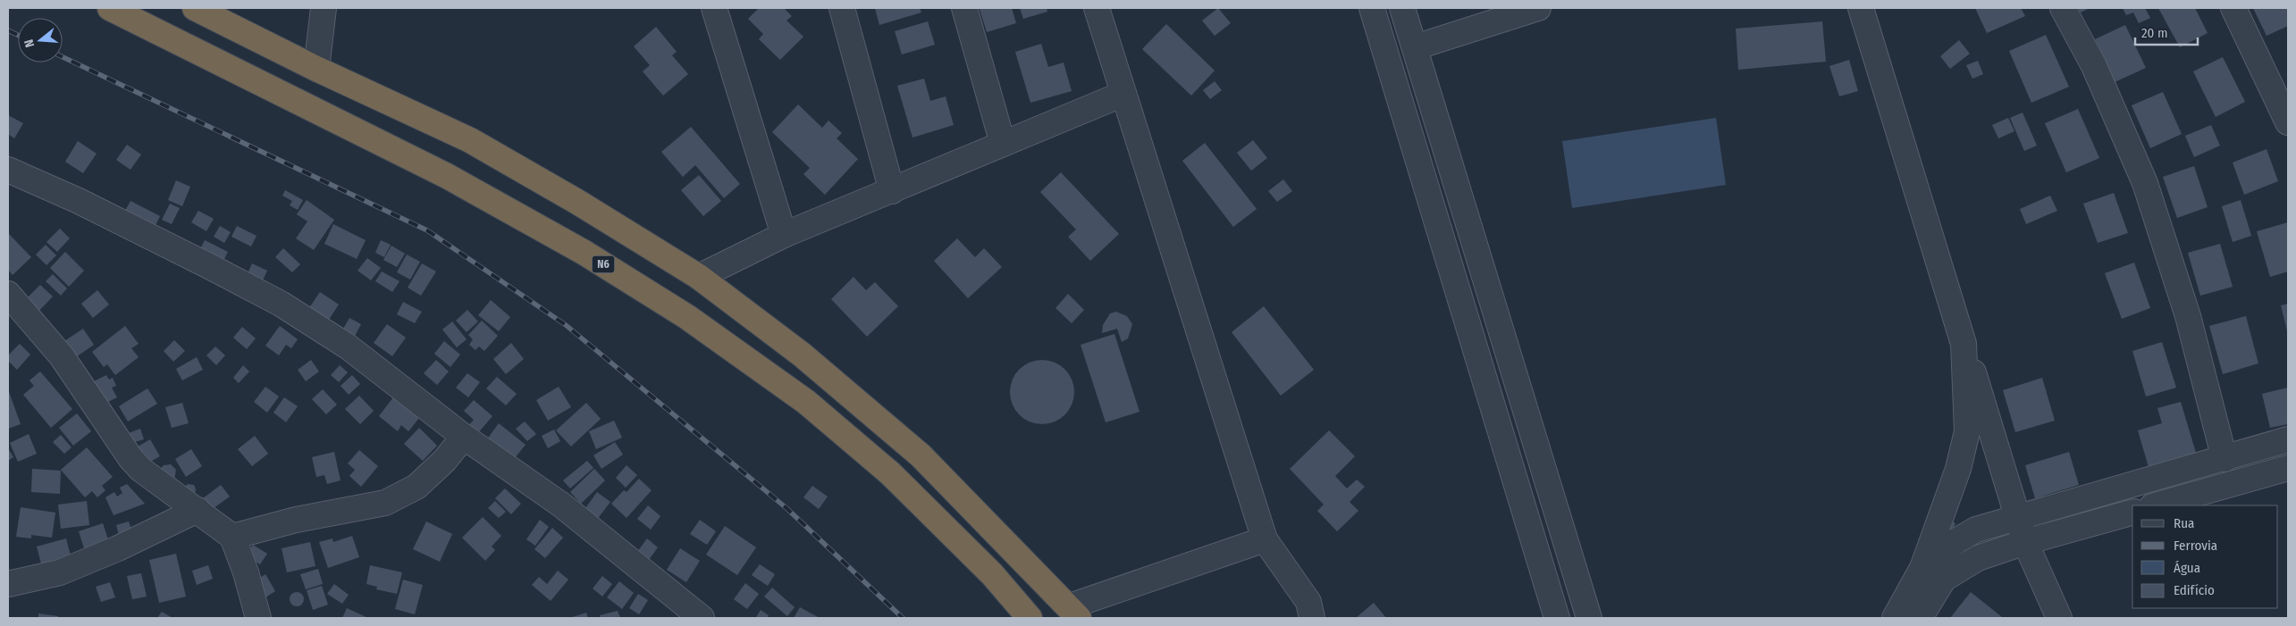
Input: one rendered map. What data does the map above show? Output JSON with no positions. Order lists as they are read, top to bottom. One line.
{"streets":{"highway":["N6"]},"legend":["Rua","Ferrovia","Água","Edifício"],"scale_bar":"20 m","north":"left"}
